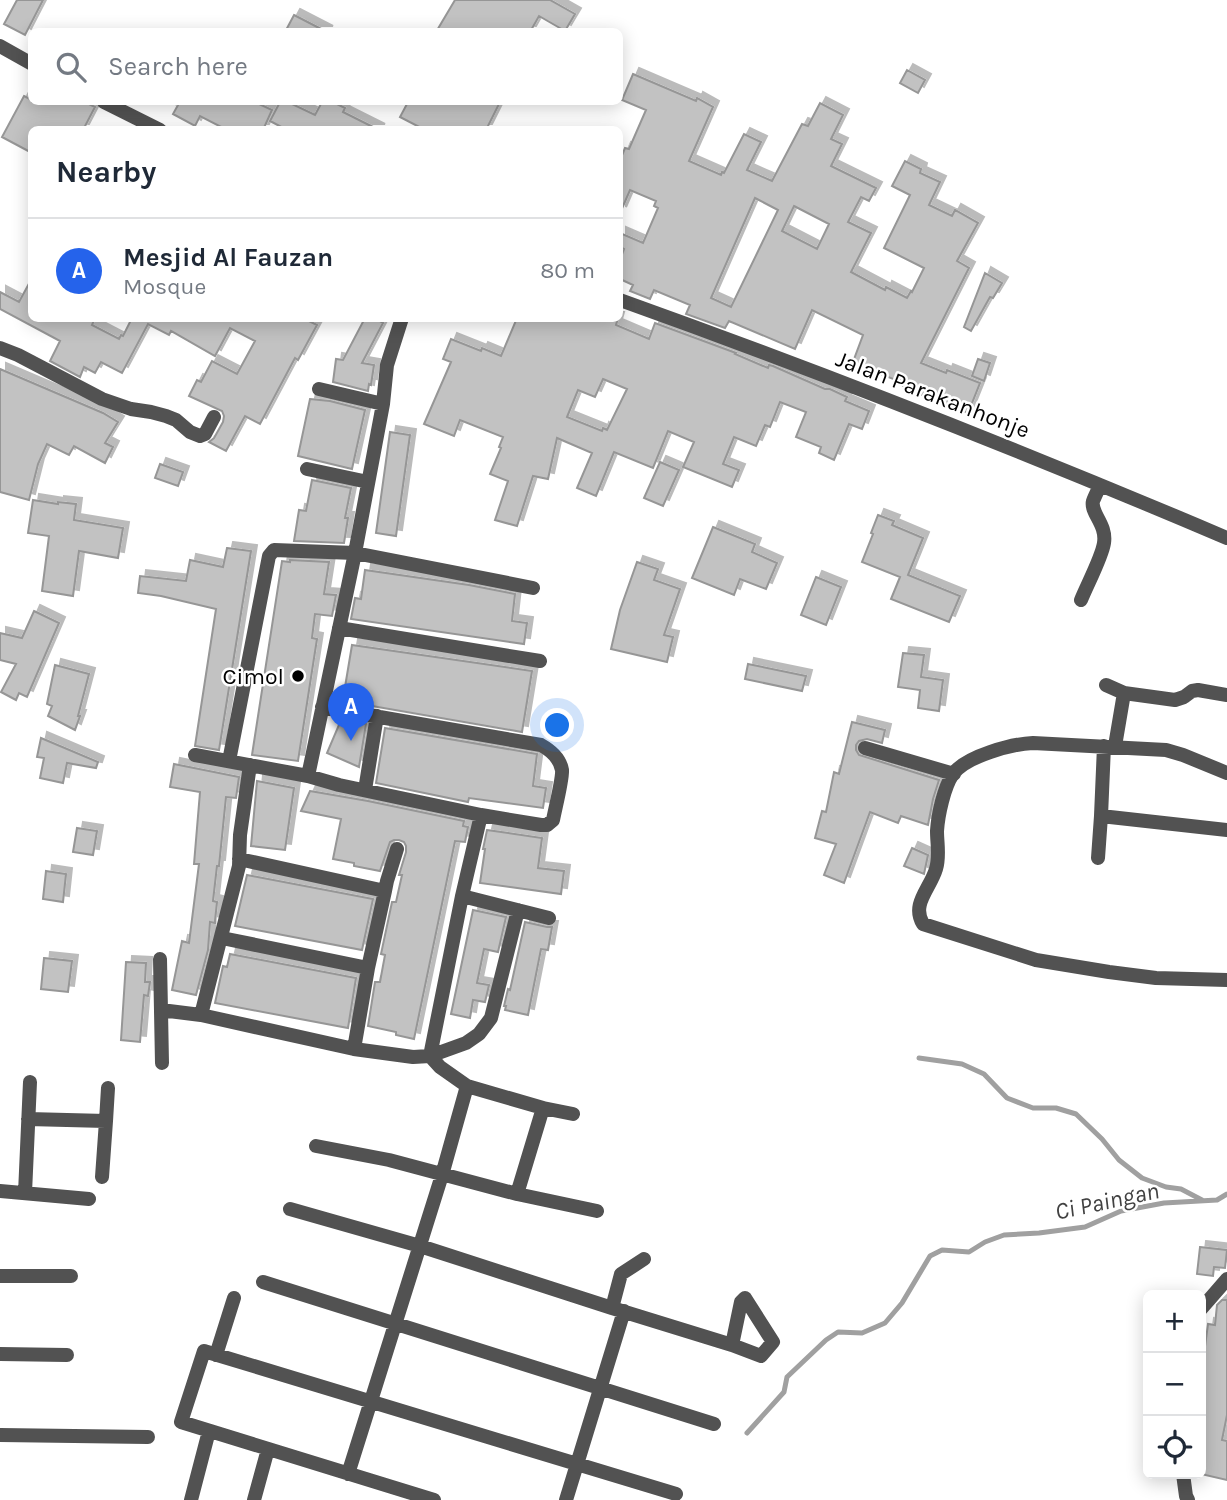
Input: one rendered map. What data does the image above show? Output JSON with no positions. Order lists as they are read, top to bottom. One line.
{"streets":{"street":["Jalan Parakanhonje"]},"water":["Ci Paingan"],"places":["Cimol"],"page":{"search":"Search here","heading":"Nearby","list":[{"mark":"A","name":"Mesjid Al Fauzan","note":"Mosque","value":"80 m"}],"pins":"A","map_buttons":["+","−"]}}
